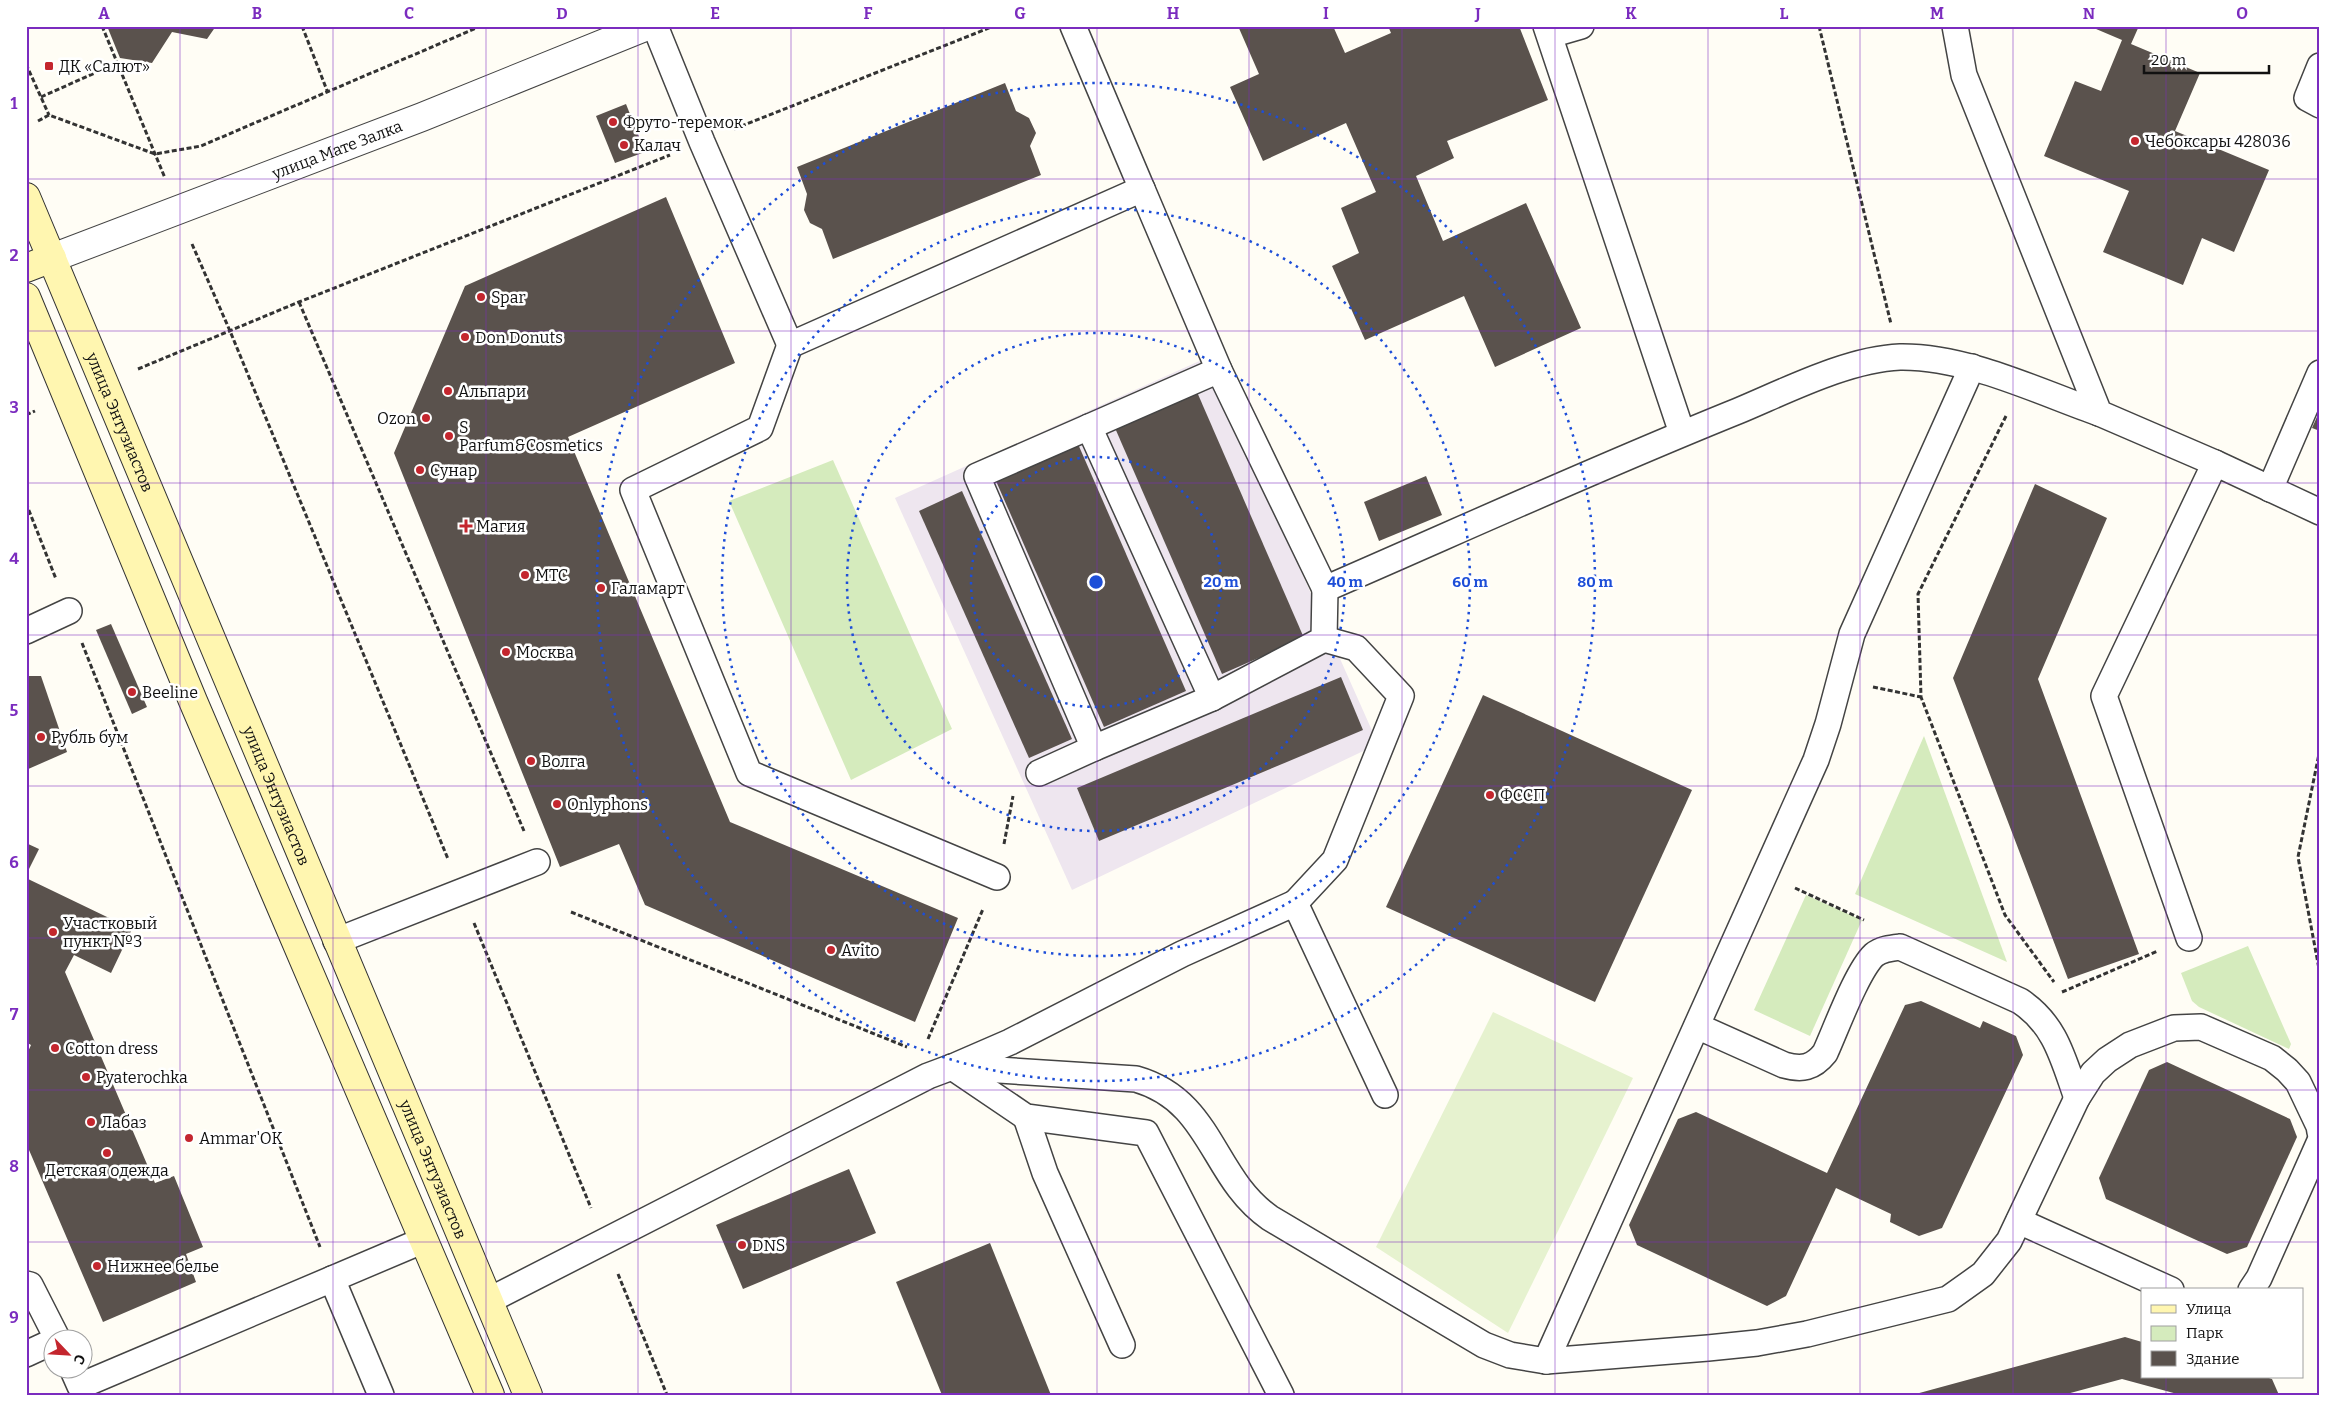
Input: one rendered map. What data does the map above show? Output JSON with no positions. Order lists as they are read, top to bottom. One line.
{"streets":{"main road":["улица Мате Залка","улица Энтузиастов"]},"crossings":[["улица Мате Залка","улица Энтузиастов"]],"places":{"transit":["ДК «Салют»"],"other":["Фруто-теремок","Чебоксары 428036","Калач","Spar","Don Donuts","Альпари","Ozon","S Parfum&Cosmetics","Сунар","МТС","Галамарт","Москва","Beeline","Рубль бум","Волга","ФССП","Onlyphons","Участковый пункт №3","Avito","Cotton dress","Pyaterochka","Лабаз","Ammar'OK","Детская одежда","DNS","Нижнее белье"],"health":["Магия"]},"legend":["Улица","Парк","Здание"],"scale_bar":"20 m","north":"bottom right","grid":{"columns":["A","B","C","D","E","F","G","H","I","J","K","L","M","N","O"],"rows":["1","2","3","4","5","6","7","8","9"]},"rings":["20 m","40 m","60 m","80 m"]}
